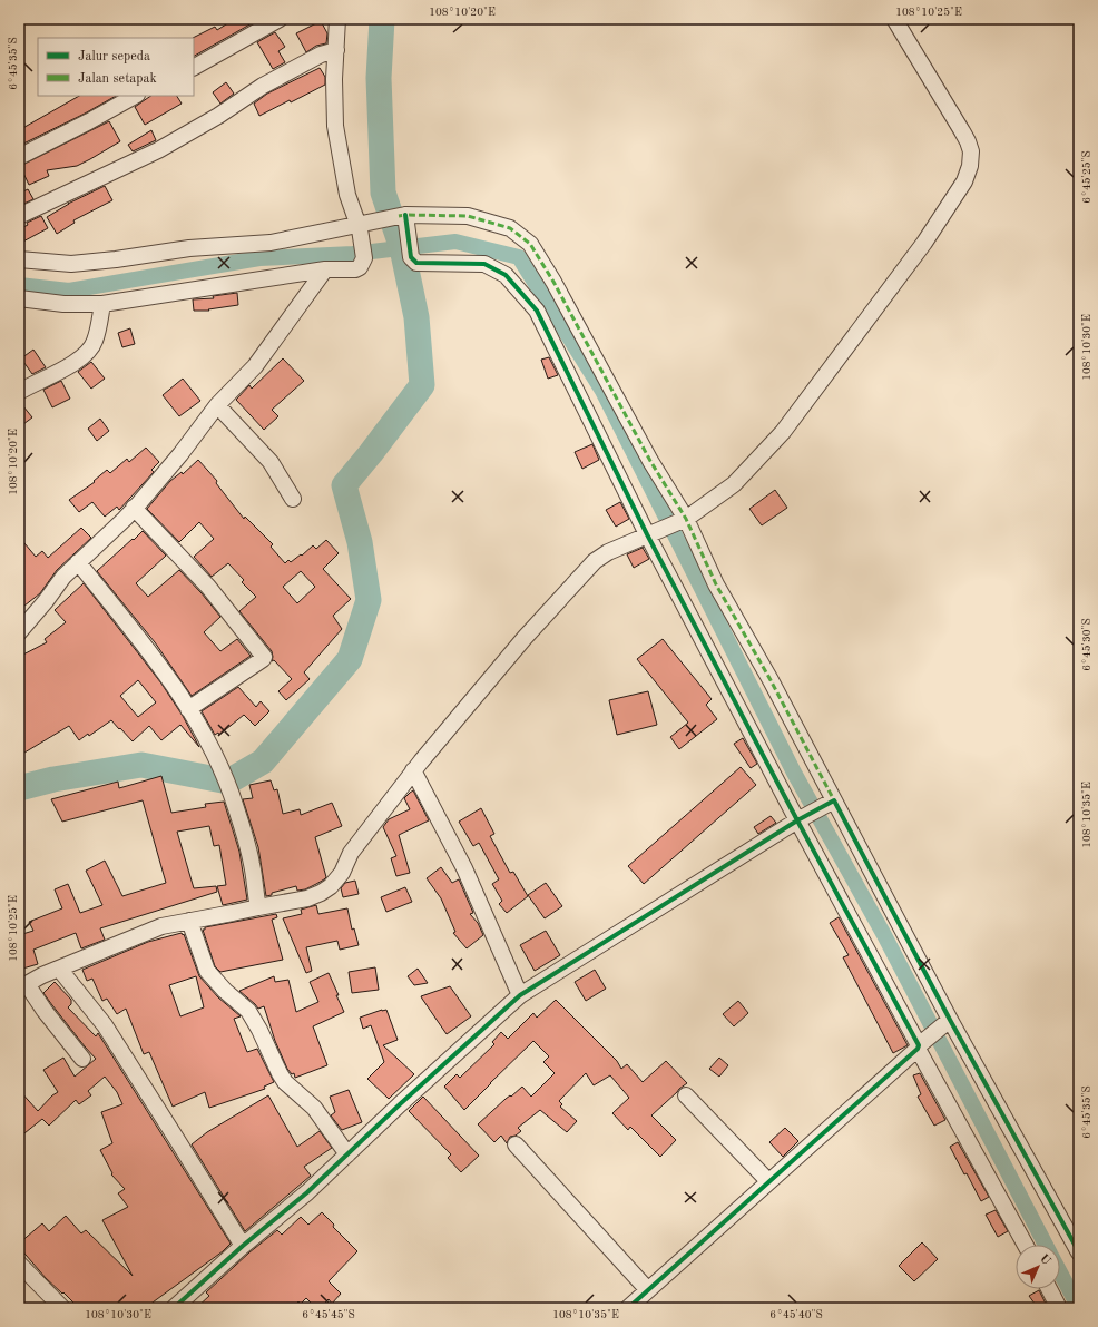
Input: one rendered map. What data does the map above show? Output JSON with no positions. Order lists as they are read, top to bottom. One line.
{"legend":["Jalur sepeda","Jalan setapak"],"north":"top right","coordinates":["108°10'20\"E","108°10'25\"E","6°45'35\"S","6°45'25\"S","108°10'30\"E","6°45'30\"S","108°10'35\"E","6°45'45\"S","6°45'40\"S"]}
